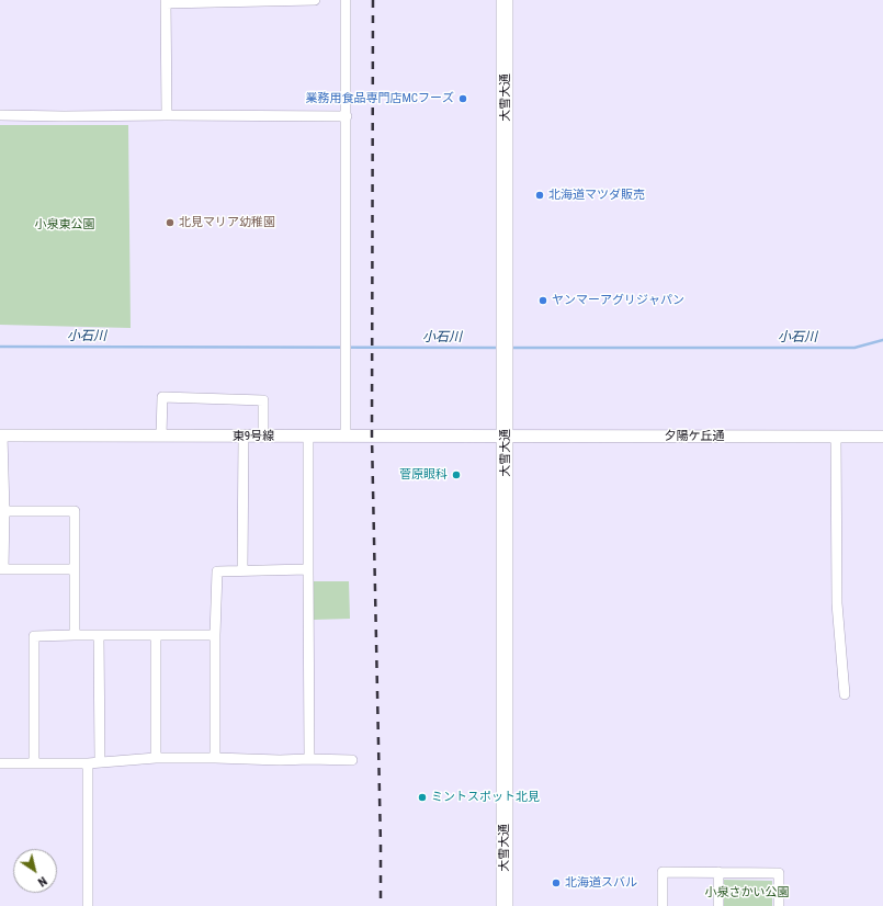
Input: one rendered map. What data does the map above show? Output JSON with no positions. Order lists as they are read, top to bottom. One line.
{"streets":{"highway":["大雪大通"],"street":["東9号線","夕陽ケ丘通"]},"crossings":[["大雪大通","東9号線"],["大雪大通","夕陽ケ丘通"],["東9号線","夕陽ケ丘通"]],"water":["小石川"],"parks":["小泉東公園","小泉さかい公園"],"places":["業務用食品専門店MCフーズ","北海道マツダ販売","北見マリア幼稚園","ヤンマーアグリジャパン","菅原眼科","ミントスポット北見","北海道スバル"],"north":"bottom right"}
